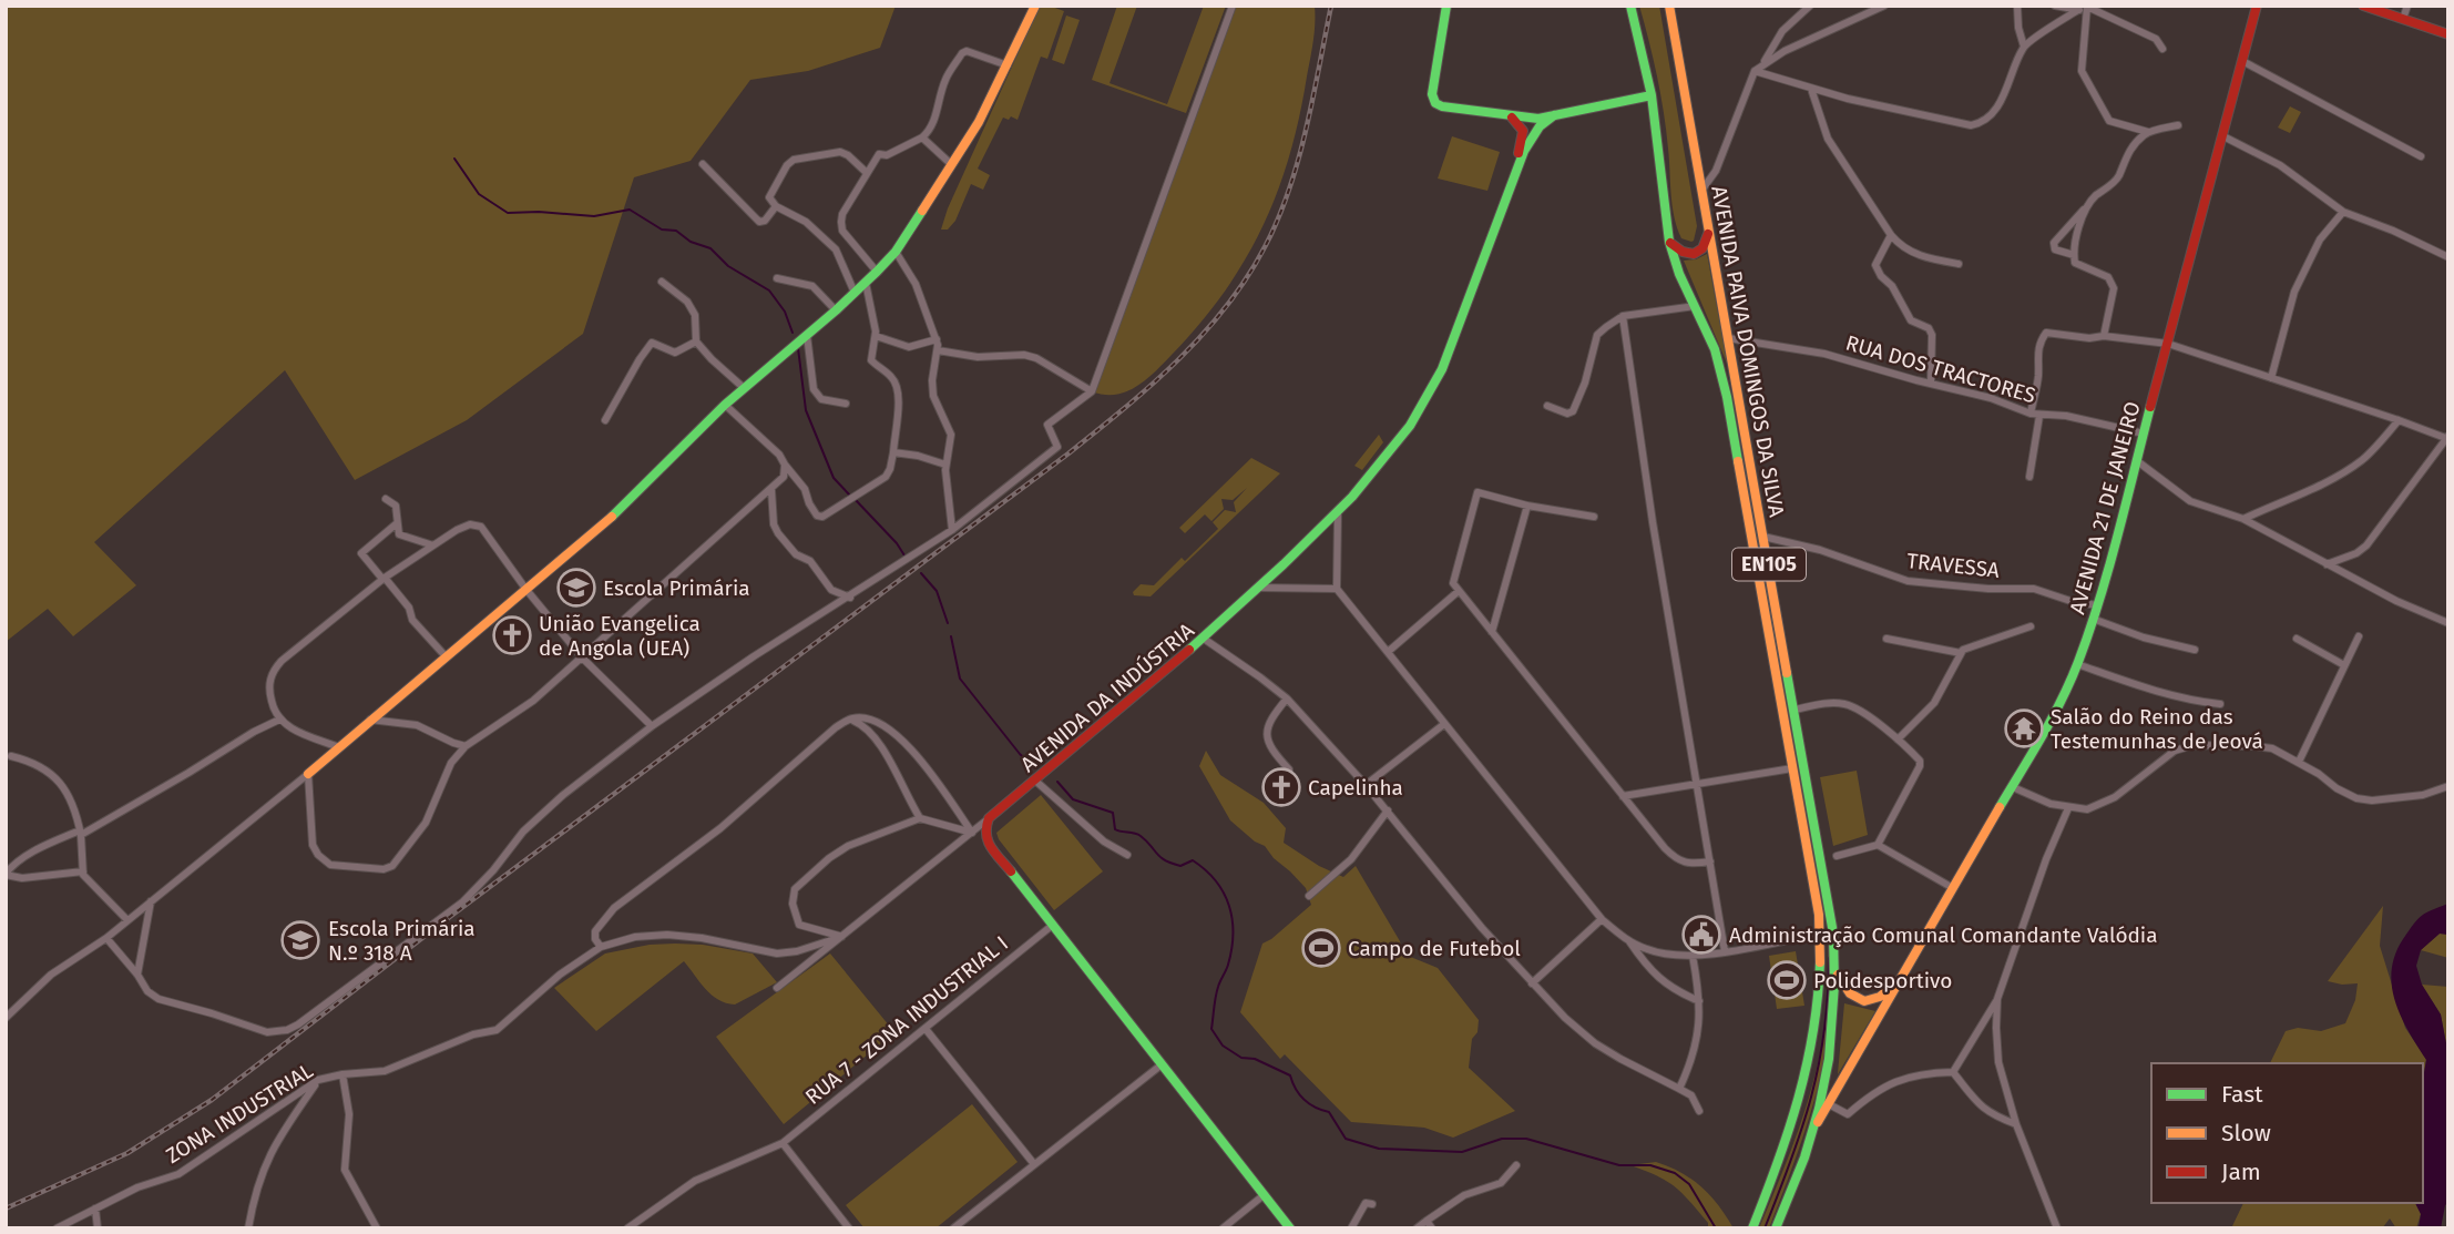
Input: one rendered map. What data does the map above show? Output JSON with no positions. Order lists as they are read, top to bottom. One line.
{"streets":{"main road":["AVENIDA PAIVA DOMINGOS DA SILVA","AVENIDA 21 DE JANEIRO","EN105","AVENIDA DA INDÚSTRIA"],"street":["RUA DOS TRACTORES","TRAVESSA","RUA 7 - ZONA INDUSTRIAL I","ZONA INDUSTRIAL"]},"crossings":[["AVENIDA PAIVA DOMINGOS DA SILVA","RUA DOS TRACTORES"],["AVENIDA PAIVA DOMINGOS DA SILVA","EN105"],["AVENIDA PAIVA DOMINGOS DA SILVA","TRAVESSA"],["RUA DOS TRACTORES","AVENIDA 21 DE JANEIRO"],["AVENIDA 21 DE JANEIRO","EN105"],["AVENIDA 21 DE JANEIRO","TRAVESSA"]],"places":{"school or university":["Escola Primária","Escola Primária N.º 318 A"],"church":["União Evangelica de Angola (UEA)","Capelinha"],"temple":["Salão do Reino das Testemunhas de Jeová"],"public building":["Administração Comunal Comandante Valódia"],"sports":["Campo de Futebol","Polidesportivo"]},"legend":["Fast","Slow","Jam"]}
